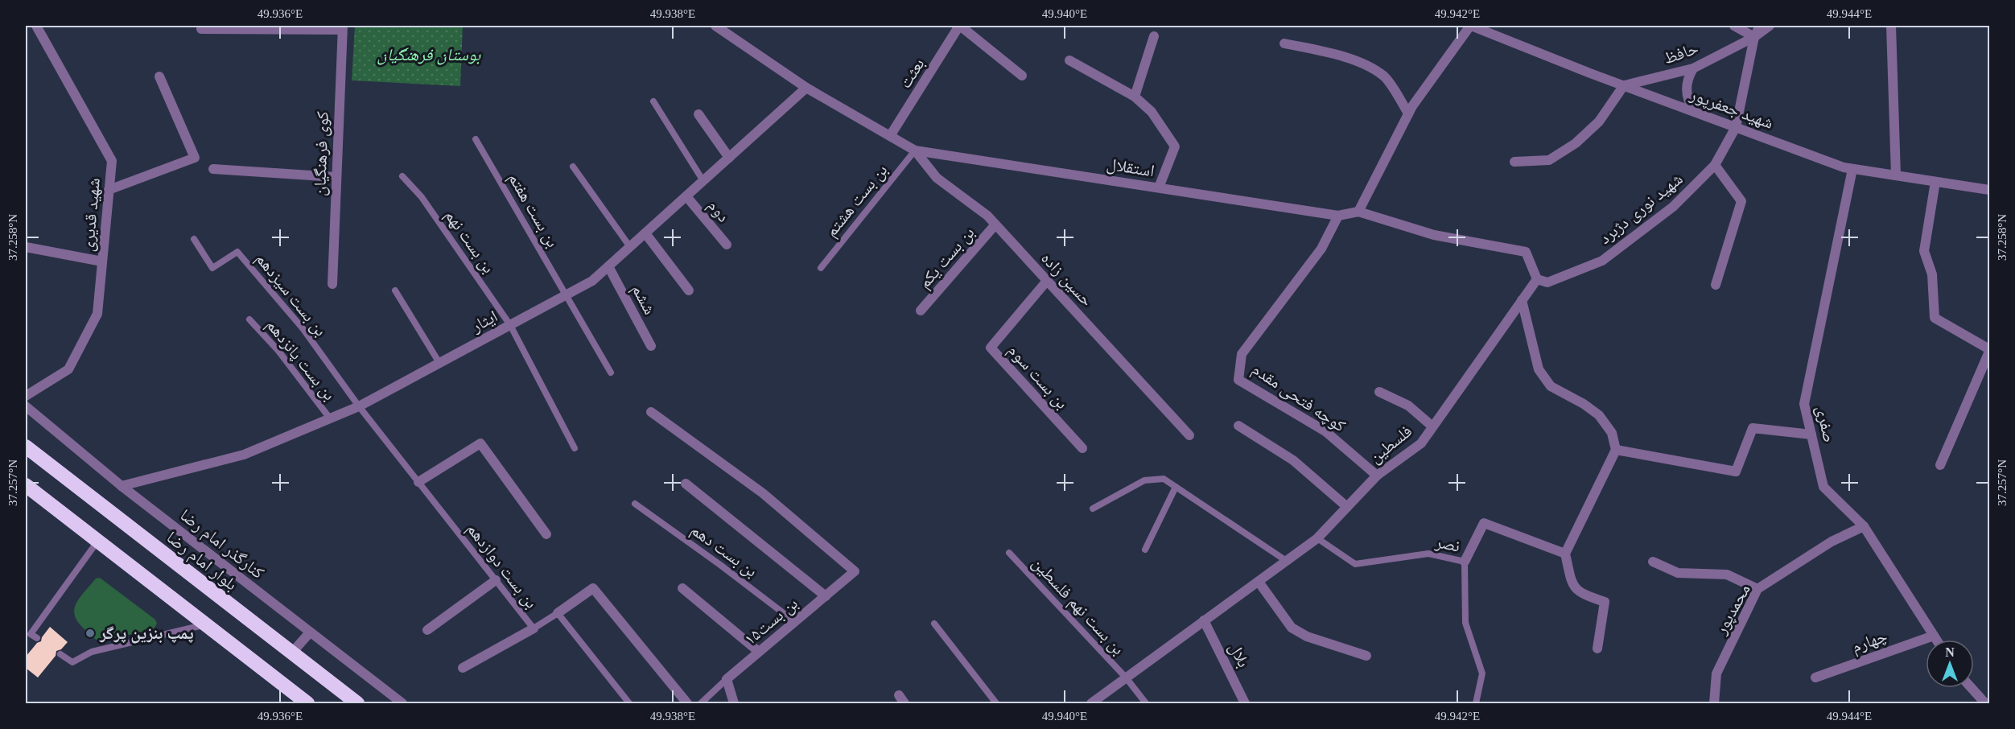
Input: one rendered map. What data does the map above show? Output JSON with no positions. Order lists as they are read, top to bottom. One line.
{"streets":{"highway":["بلوار امام رضا"],"street":["حافظ","بعثت","شهید جعفرپور","کوی فرهنگیان","استقلال","شهید نوری دژبرد","دوم","شهید قدیری","بن بست یکم","حسین زاده","ششم","ایثار","بن بست سوم","کوچه فتحی مقدم","صفری","فلسطین","کنارگذر امام رضا","محمدپور","بن بست۱۵","چهارم","بلال"],"lane":["بن بست هشتم","بن بست هفتم","بن بست نهم","بن بست سیزدهم","بن بست پانزدهم","نصر","بن بست دهم","بن بست دوازدهم","بن بست نهم فلسطین"]},"crossings":[["حافظ","شهید جعفرپور"],["حافظ","شهید نوری دژبرد"],["بعثت","استقلال"],["شهید جعفرپور","شهید نوری دژبرد"],["شهید جعفرپور","صفری"],["استقلال","بن بست هشتم"],["استقلال","حسین زاده"],["استقلال","ایثار"],["استقلال","کوچه فتحی مقدم"],["بن بست هشتم","حسین زاده"],["شهید نوری دژبرد","فلسطین"],["بن بست هفتم","ایثار"],["دوم","ایثار"],["بن بست نهم","ایثار"],["بن بست یکم","حسین زاده"],["حسین زاده","بن بست سوم"],["بن بست سیزدهم","ایثار"],["بن بست سیزدهم","بن بست دوازدهم"],["ششم","ایثار"],["ایثار","بن بست پانزدهم"],["ایثار","کنارگذر امام رضا"],["ایثار","بن بست دوازدهم"],["کوچه فتحی مقدم","فلسطین"],["صفری","محمدپور"],["صفری","چهارم"],["فلسطین","نصر"],["فلسطین","بن بست نهم فلسطین"],["فلسطین","بلال"],["بن بست دهم","بن بست۱۵"]],"parks":["بوستان فرهنگیان"],"places":["پمپ بنزین پرگر"],"north":"top","coordinates":["49.936°E","49.938°E","49.940°E","49.942°E","49.944°E","37.258°N","37.257°N"]}
